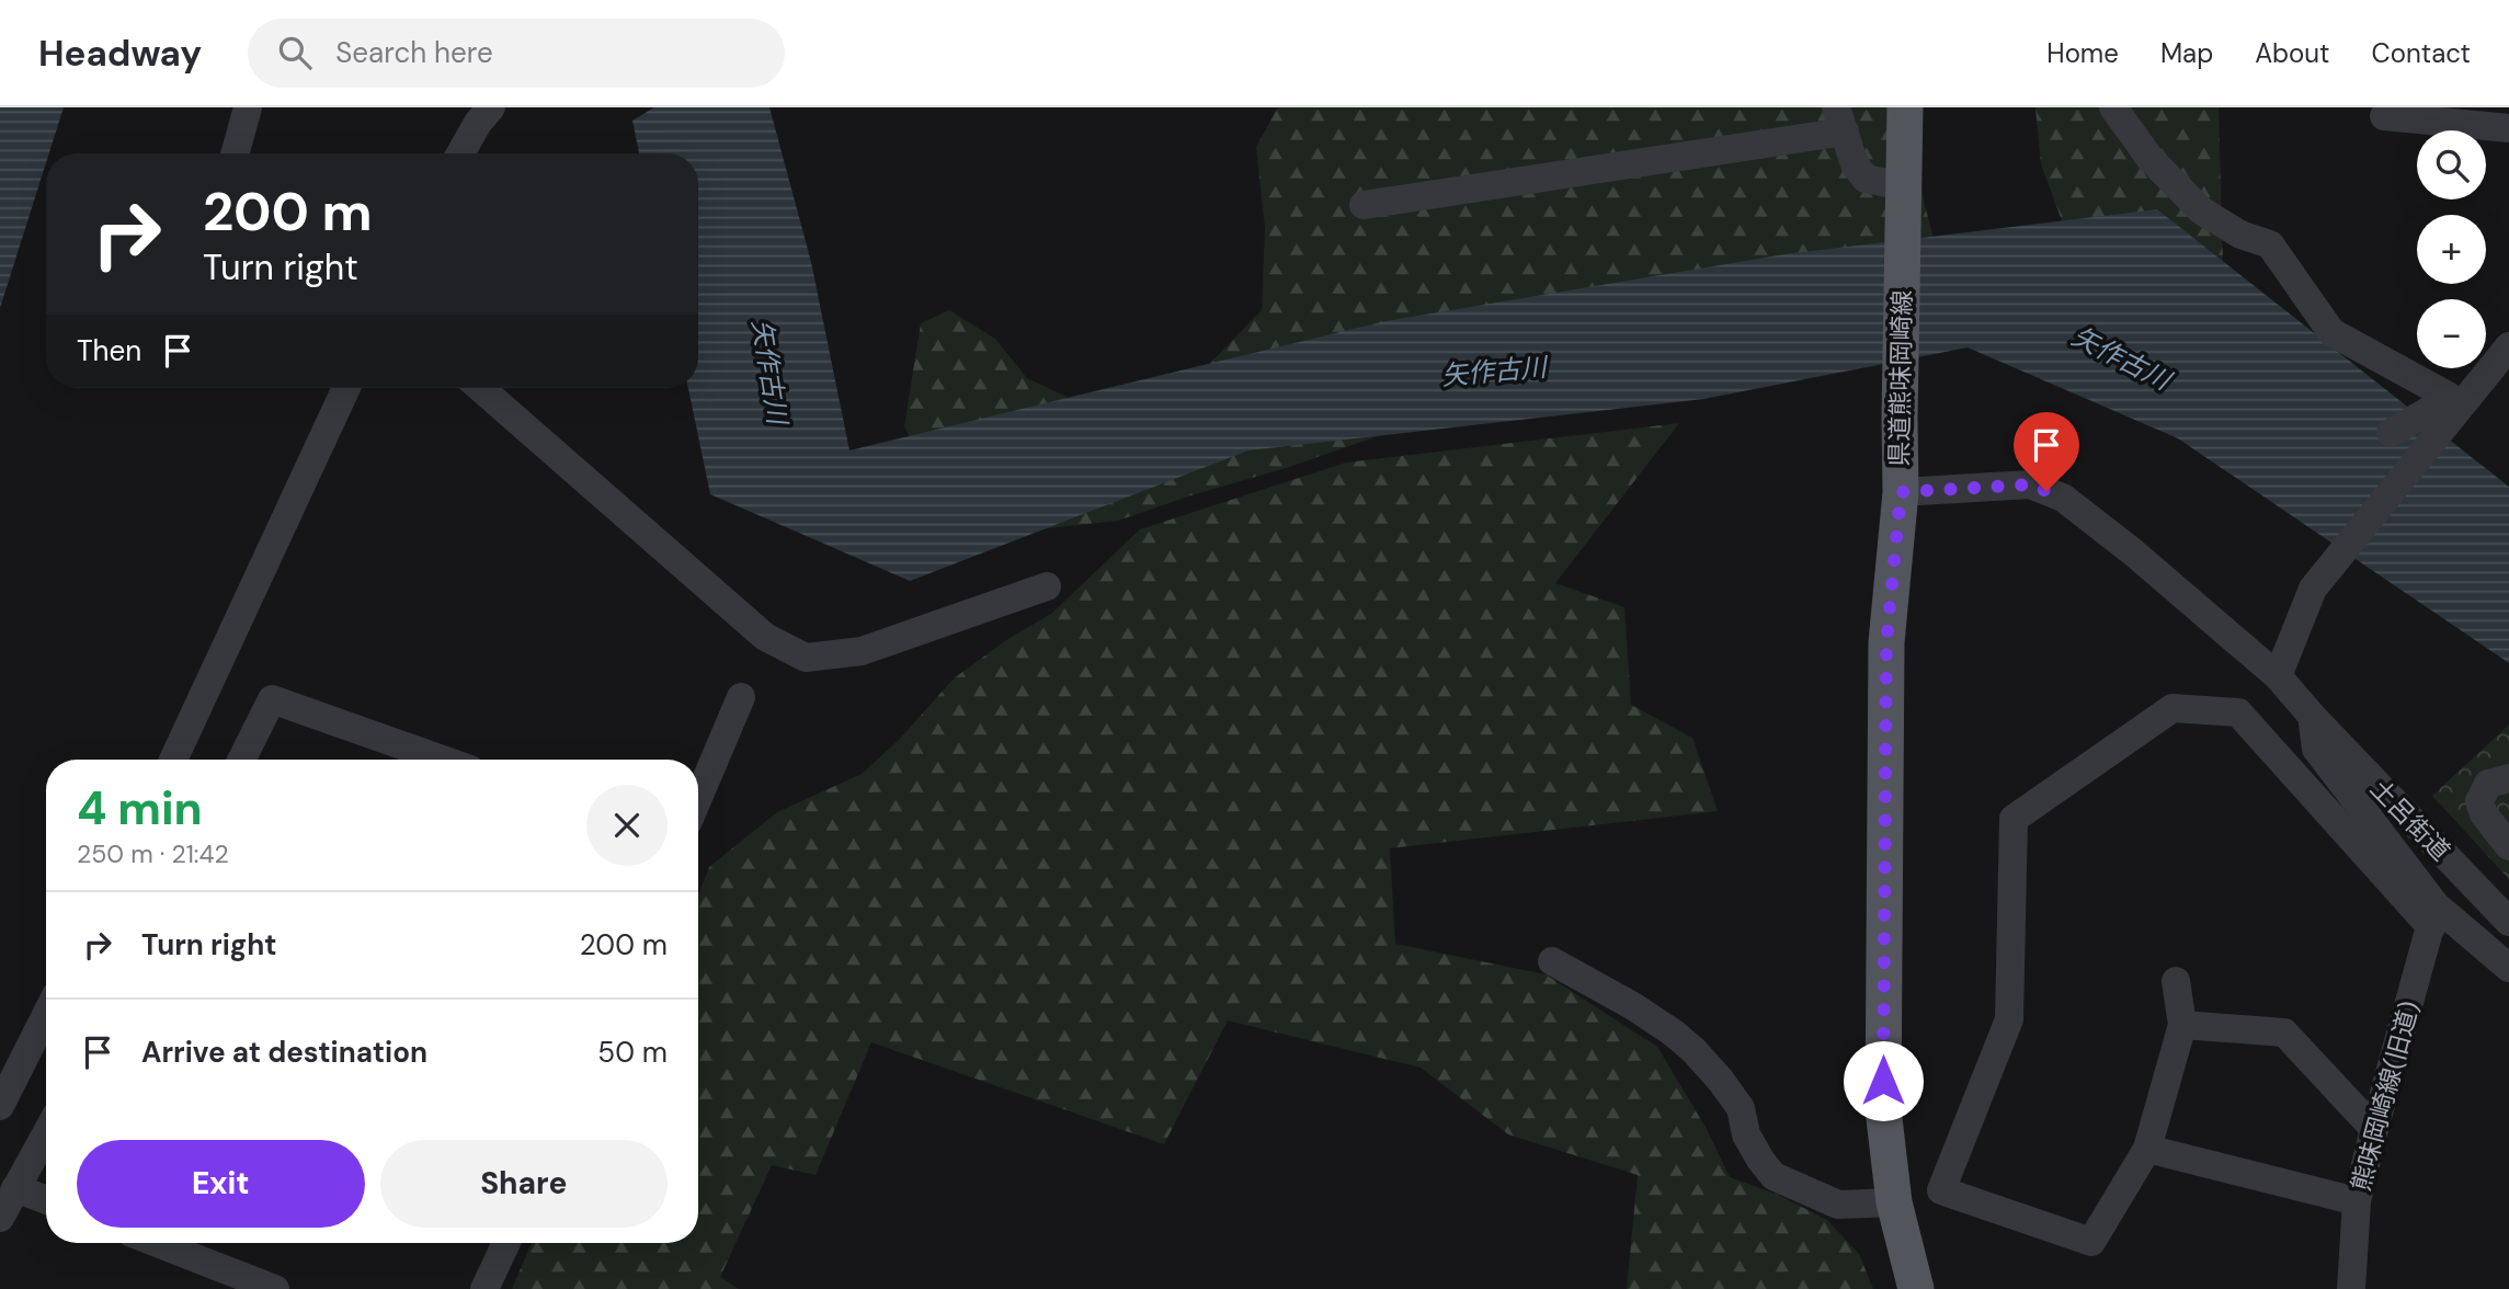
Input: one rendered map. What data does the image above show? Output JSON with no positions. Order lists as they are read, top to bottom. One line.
{"streets":{"main road":["県道熊味岡崎線"],"street":["土呂街道","熊味岡崎線(旧道)"]},"crossings":[["県道熊味岡崎線","土呂街道"]],"water":["矢作古川"],"page":{"header":"Headway","search":"Search here","nav":["Home","Map","About","Contact"],"map_buttons":["+","−"],"turn":["200 m","Turn right"],"then":"Then","heading":["4 min","250 m · 21:42"],"list":[{"name":"Turn right","value":"200 m"},{"name":"Arrive at destination","value":"50 m"}],"buttons":["Exit","Share"]}}
